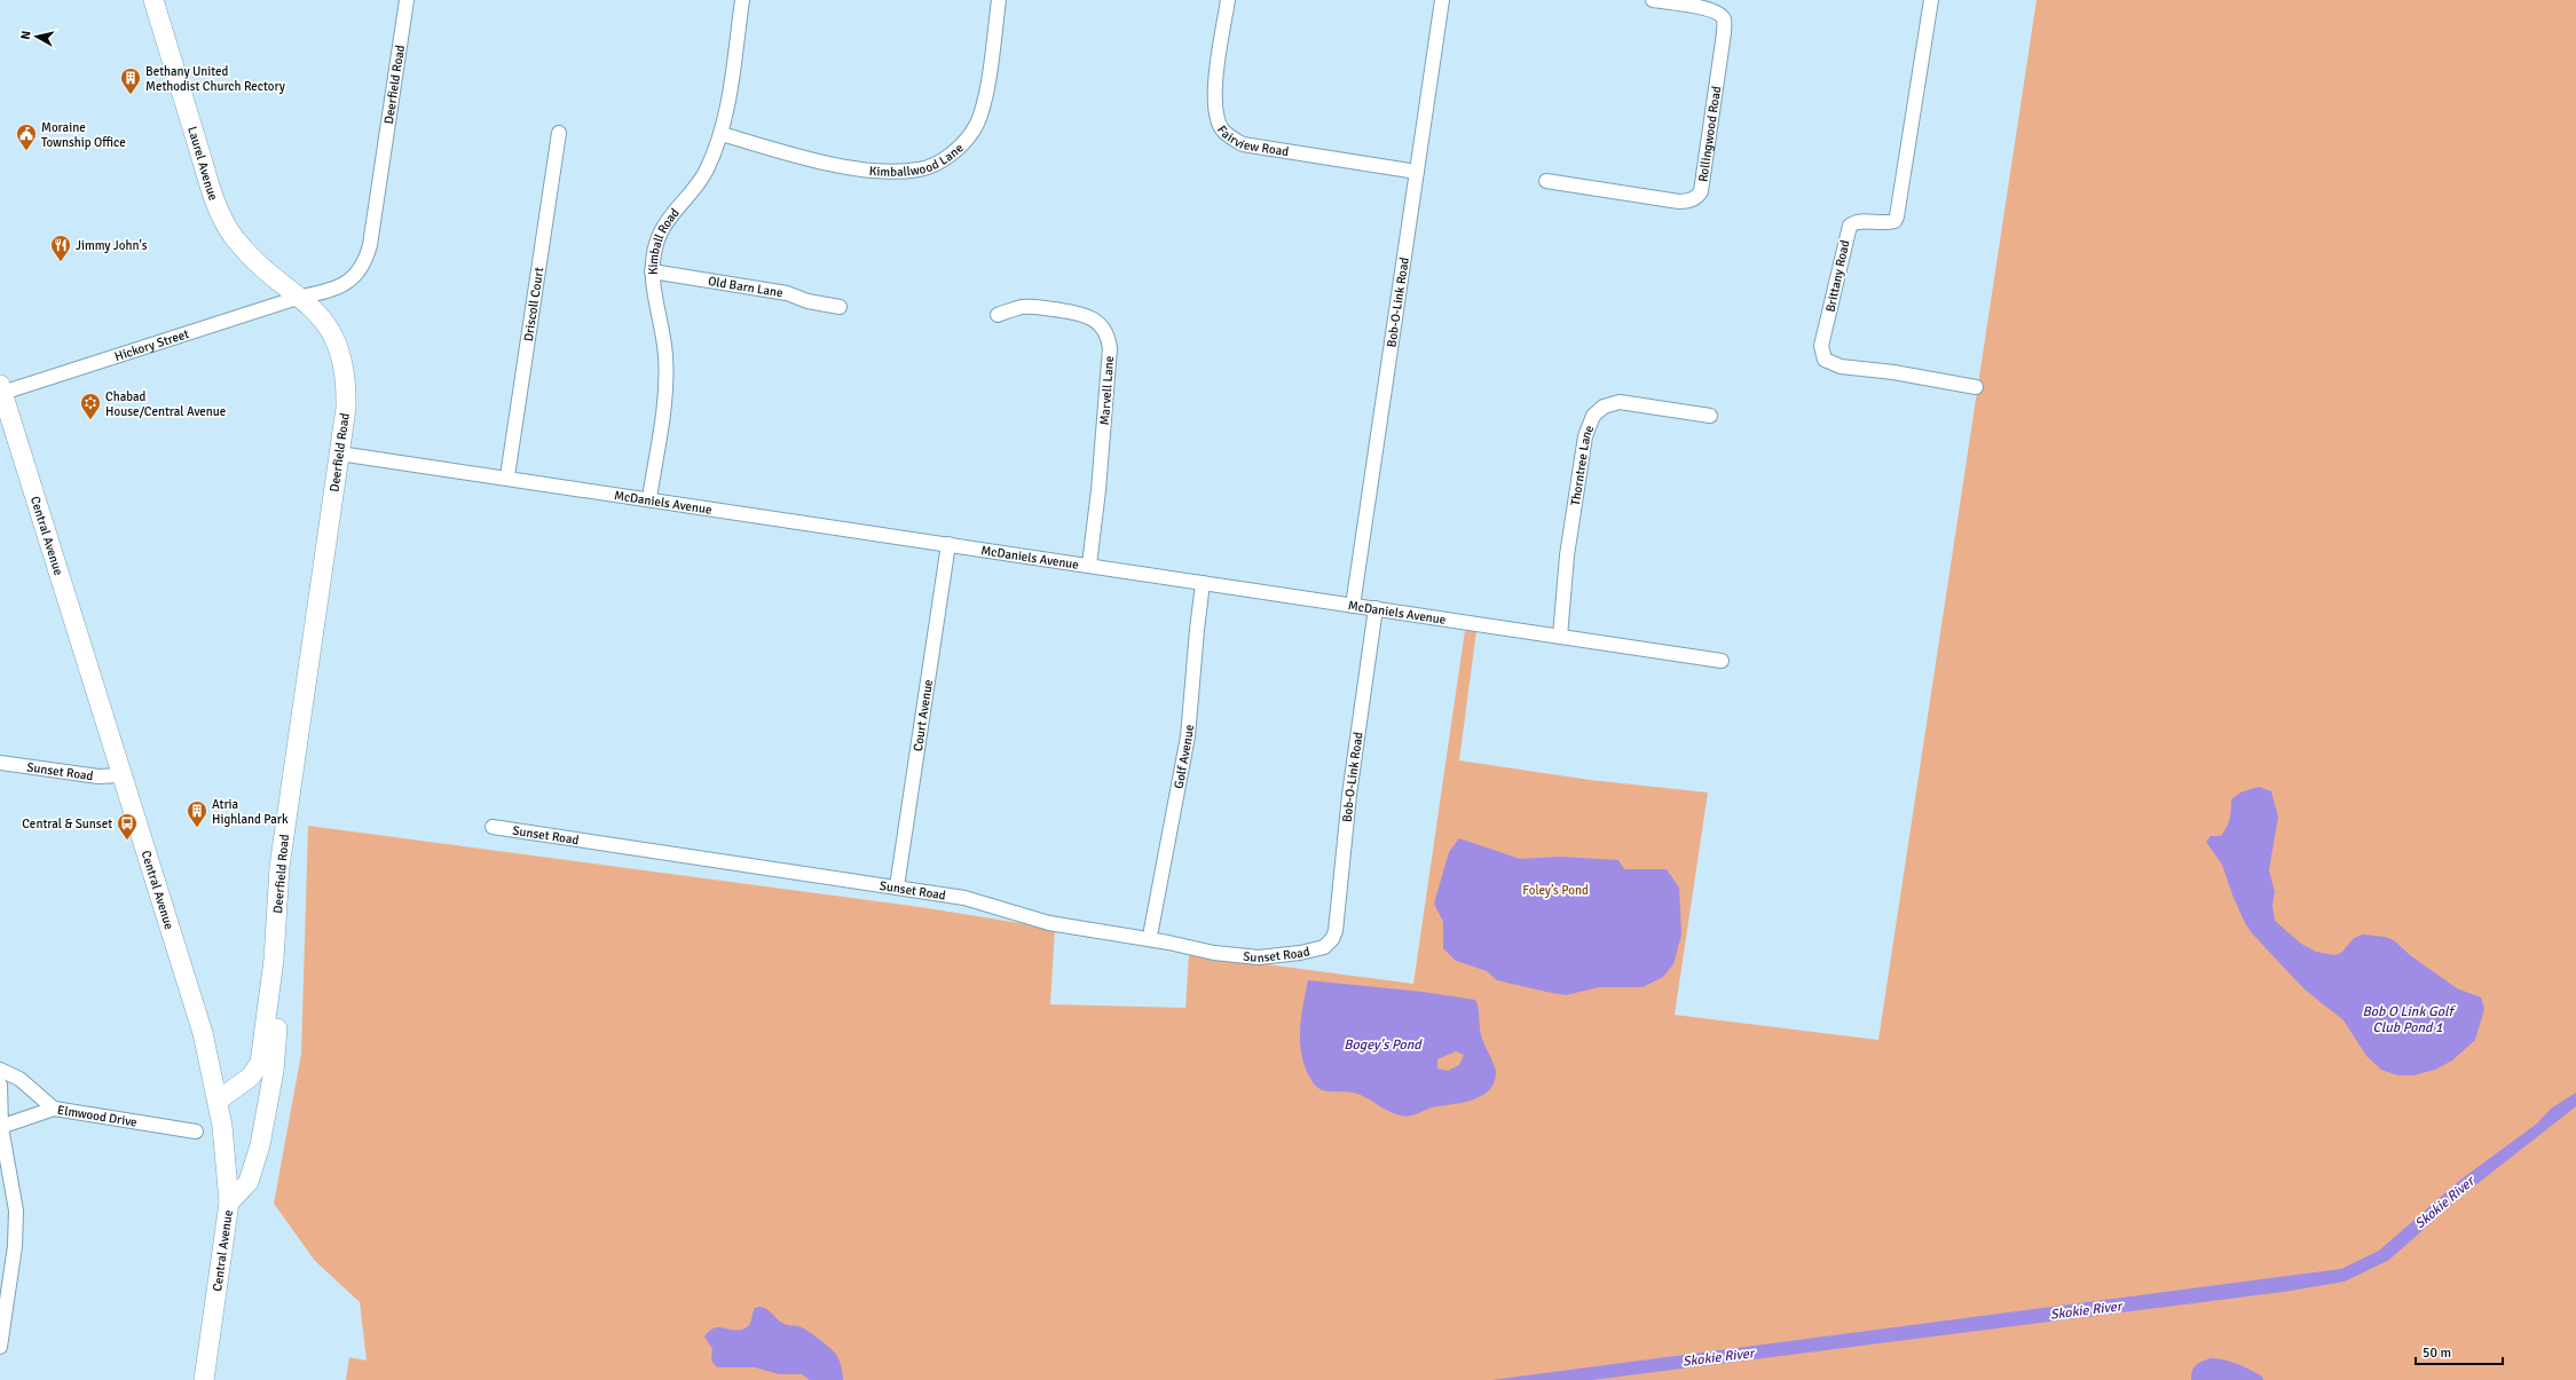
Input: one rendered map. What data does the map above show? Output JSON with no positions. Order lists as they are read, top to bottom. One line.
{"streets":{"street":["Deerfield Road","Rollingwood Road","Fairview Road","Kimballwood Lane","Laurel Avenue","Kimball Road","Brittany Road","Old Barn Lane","Bob-O-Link Road","Driscoll Court","Hickory Street","Marvell Lane","Thorntree Lane","McDaniels Avenue","Central Avenue","Court Avenue","Golf Avenue","Sunset Road","Elmwood Drive"]},"crossings":[["Deerfield Road","Laurel Avenue"],["Deerfield Road","Hickory Street"],["Deerfield Road","McDaniels Avenue"],["Deerfield Road","Central Avenue"],["Fairview Road","Bob-O-Link Road"],["Kimballwood Lane","Kimball Road"],["Laurel Avenue","Hickory Street"],["Kimball Road","Old Barn Lane"],["Kimball Road","McDaniels Avenue"],["Bob-O-Link Road","McDaniels Avenue"],["Bob-O-Link Road","Sunset Road"],["Driscoll Court","McDaniels Avenue"],["Hickory Street","Central Avenue"],["Marvell Lane","McDaniels Avenue"],["Thorntree Lane","McDaniels Avenue"],["McDaniels Avenue","Court Avenue"],["McDaniels Avenue","Golf Avenue"],["Central Avenue","Sunset Road"],["Court Avenue","Sunset Road"]],"water":["Bob O Link Golf Club Pond 1","Bogey's Pond","Skokie River"],"parks":["Foley’s Pond"],"places":{"building":["Bethany United Methodist Church Rectory","Atria Highland Park"],"public building":["Moraine Township Office"],"restaurant":["Jimmy John's"],"synagogue":["Chabad House/Central Avenue"],"bus stop":["Central & Sunset"]},"scale_bar":"50 m","north":"left"}
